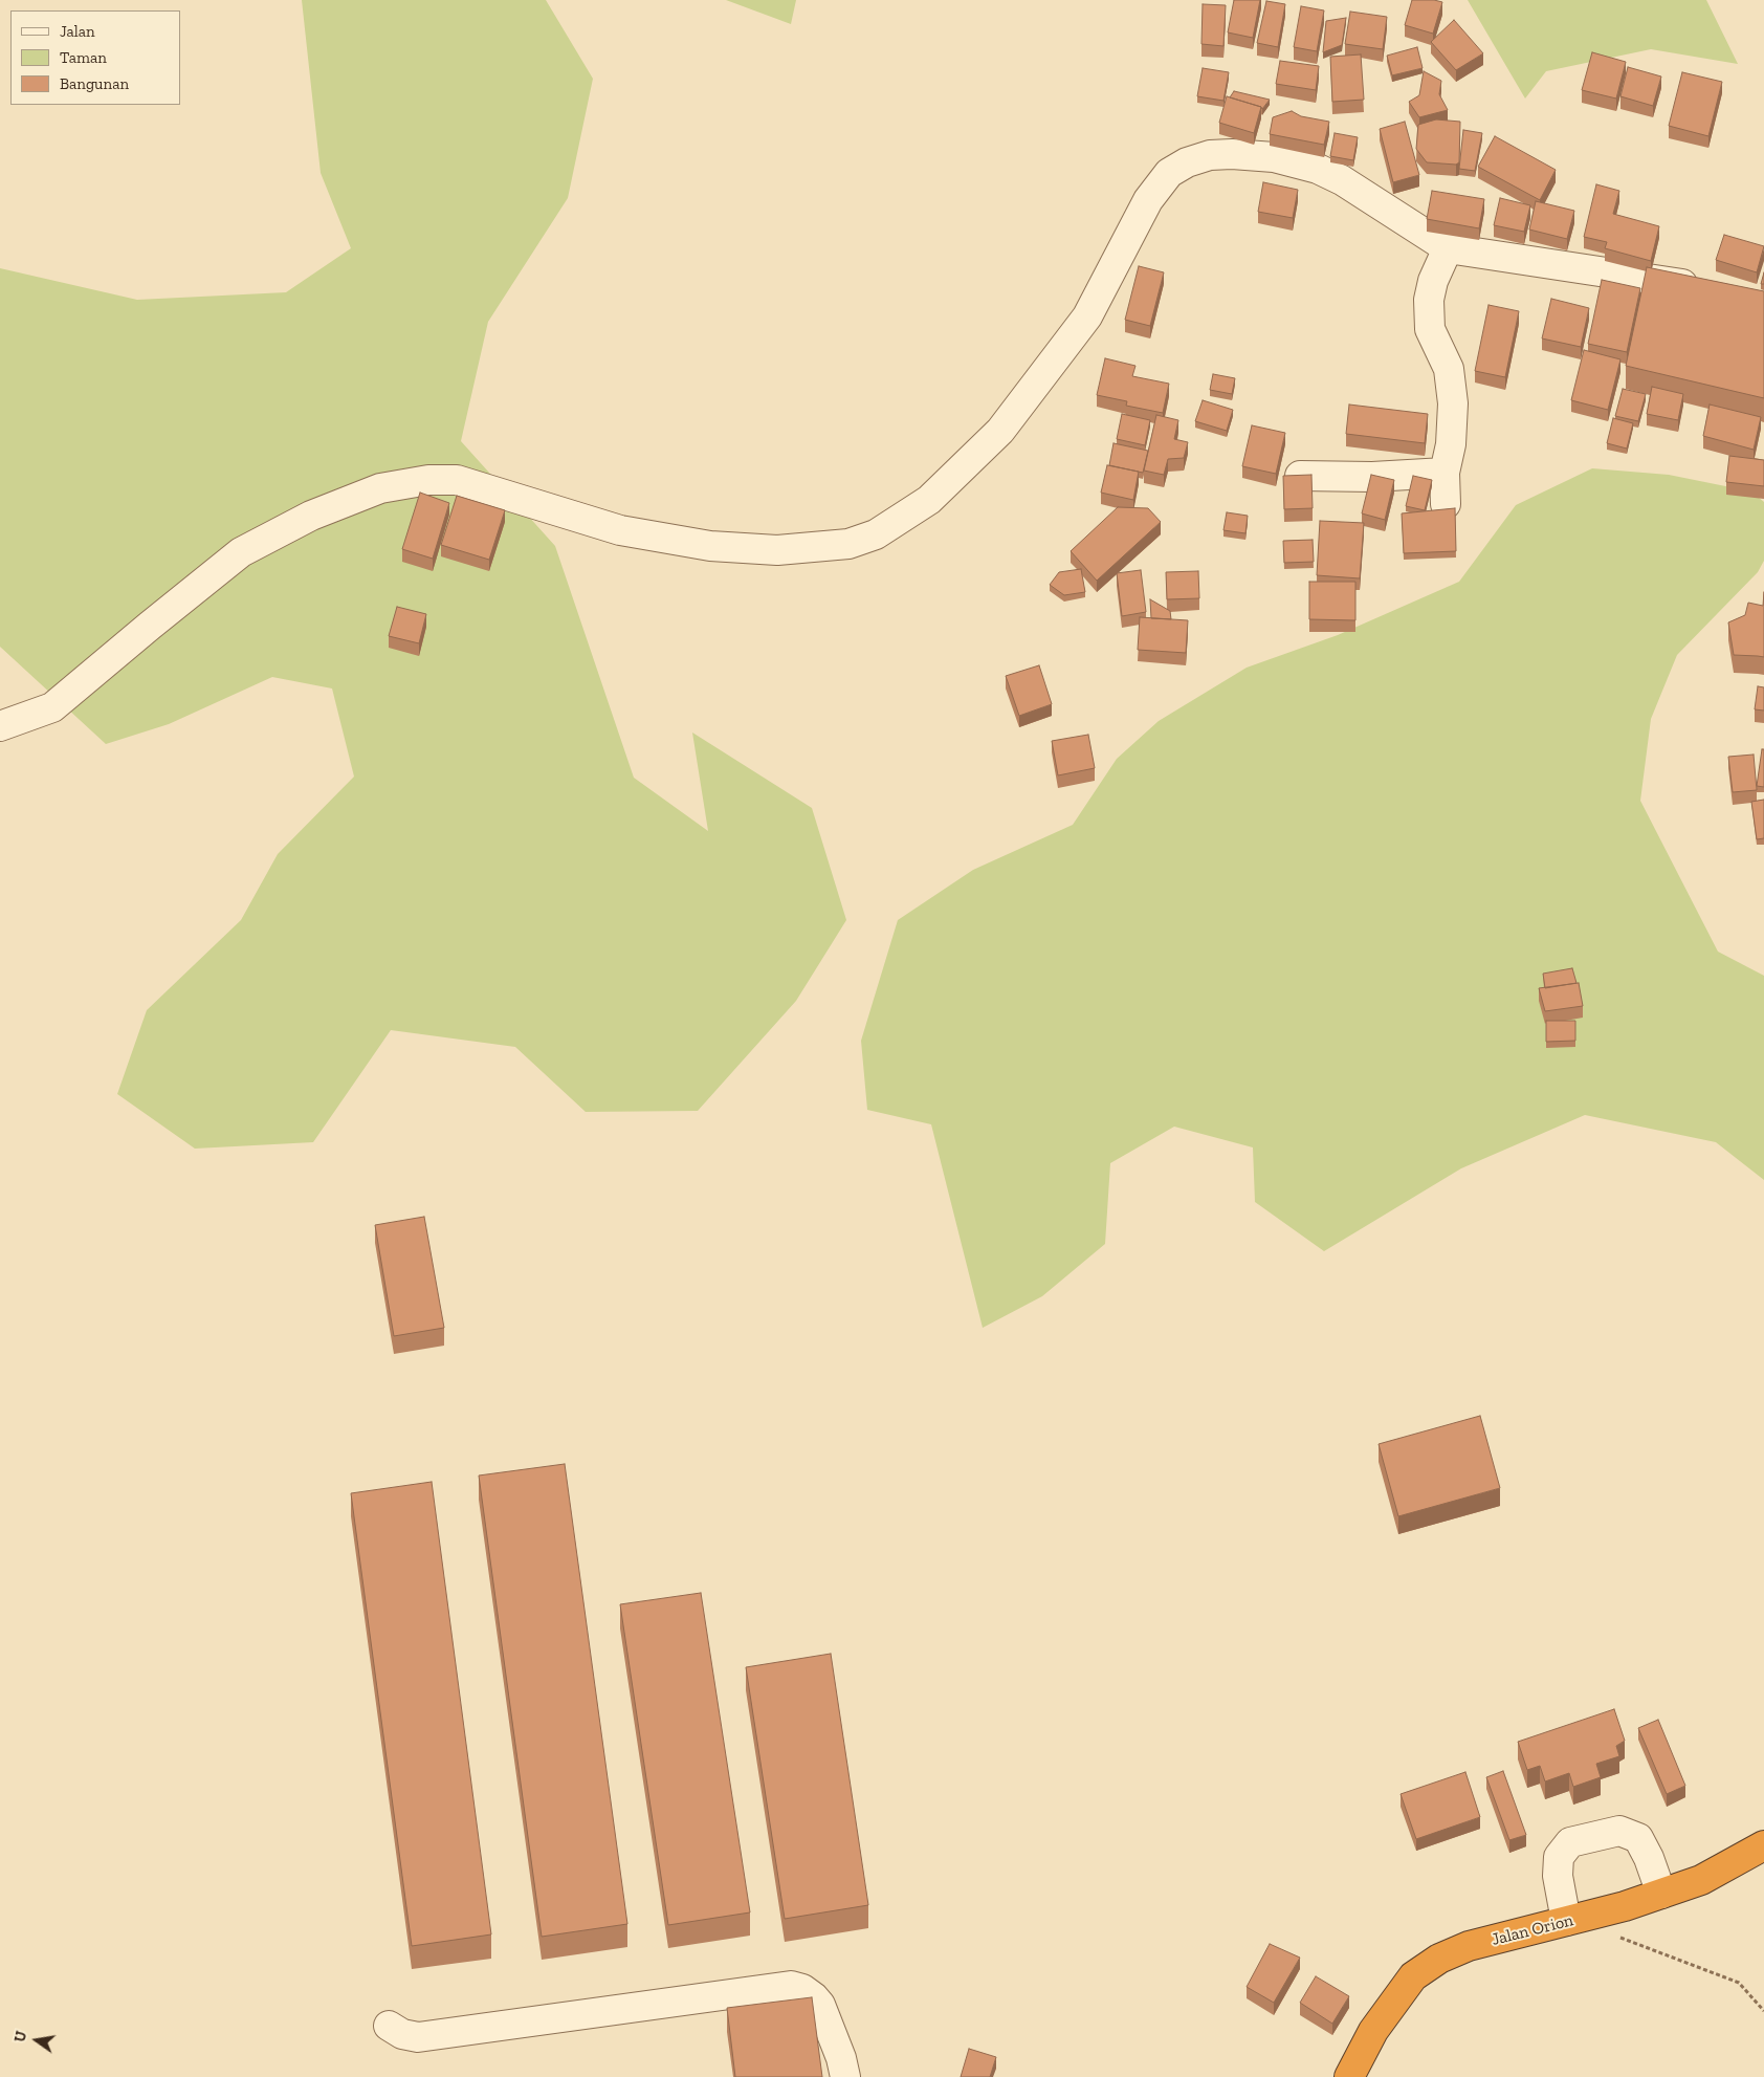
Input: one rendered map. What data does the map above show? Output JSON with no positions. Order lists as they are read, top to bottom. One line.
{"streets":{"highway":["Jalan Orion"]},"legend":["Jalan","Taman","Bangunan"],"north":"left"}
